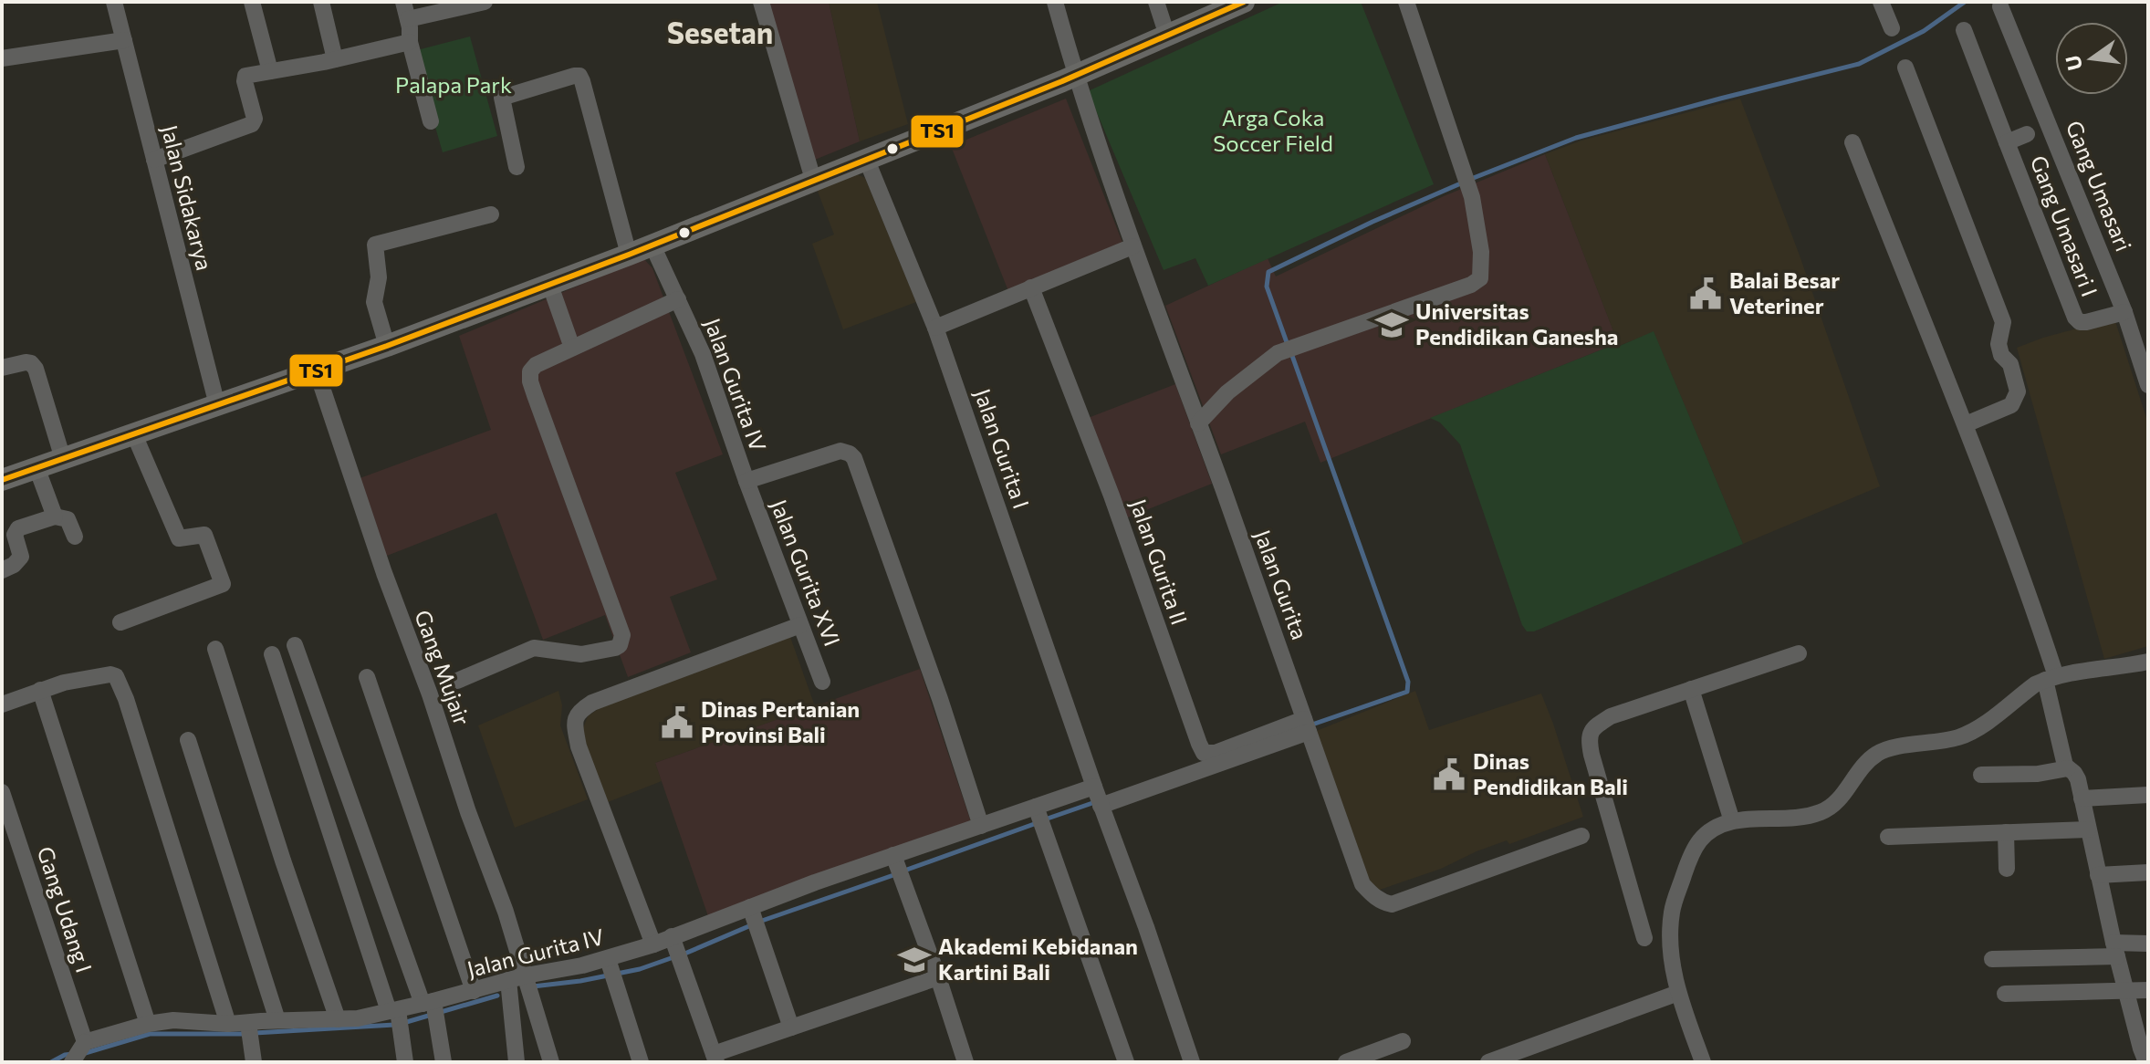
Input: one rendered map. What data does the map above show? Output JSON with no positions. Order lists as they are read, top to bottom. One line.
{"streets":{"street":["Gang Umasari","Jalan Sidakarya","Gang Umasari I","Jalan Gurita IV","Jalan Gurita I","Jalan Gurita II","Jalan Gurita XVI","Jalan Gurita","Gang Mujair","Gang Udang I"]},"crossings":[["Gang Umasari","Gang Umasari I"],["Jalan Gurita IV","Jalan Gurita I"],["Jalan Gurita IV","Jalan Gurita II"],["Jalan Gurita IV","Jalan Gurita XVI"],["Jalan Gurita IV","Gang Mujair"],["Jalan Gurita IV","Gang Udang I"]],"districts":["Sesetan"],"parks":["Palapa Park","Arga Coka Soccer Field"],"places":{"public building":["Balai Besar Veteriner","Dinas Pertanian Provinsi Bali","Dinas Pendidikan Bali"],"school or university":["Universitas Pendidikan Ganesha","Akademi Kebidanan Kartini Bali"]},"lines":["transit line TS1"],"north":"left"}
